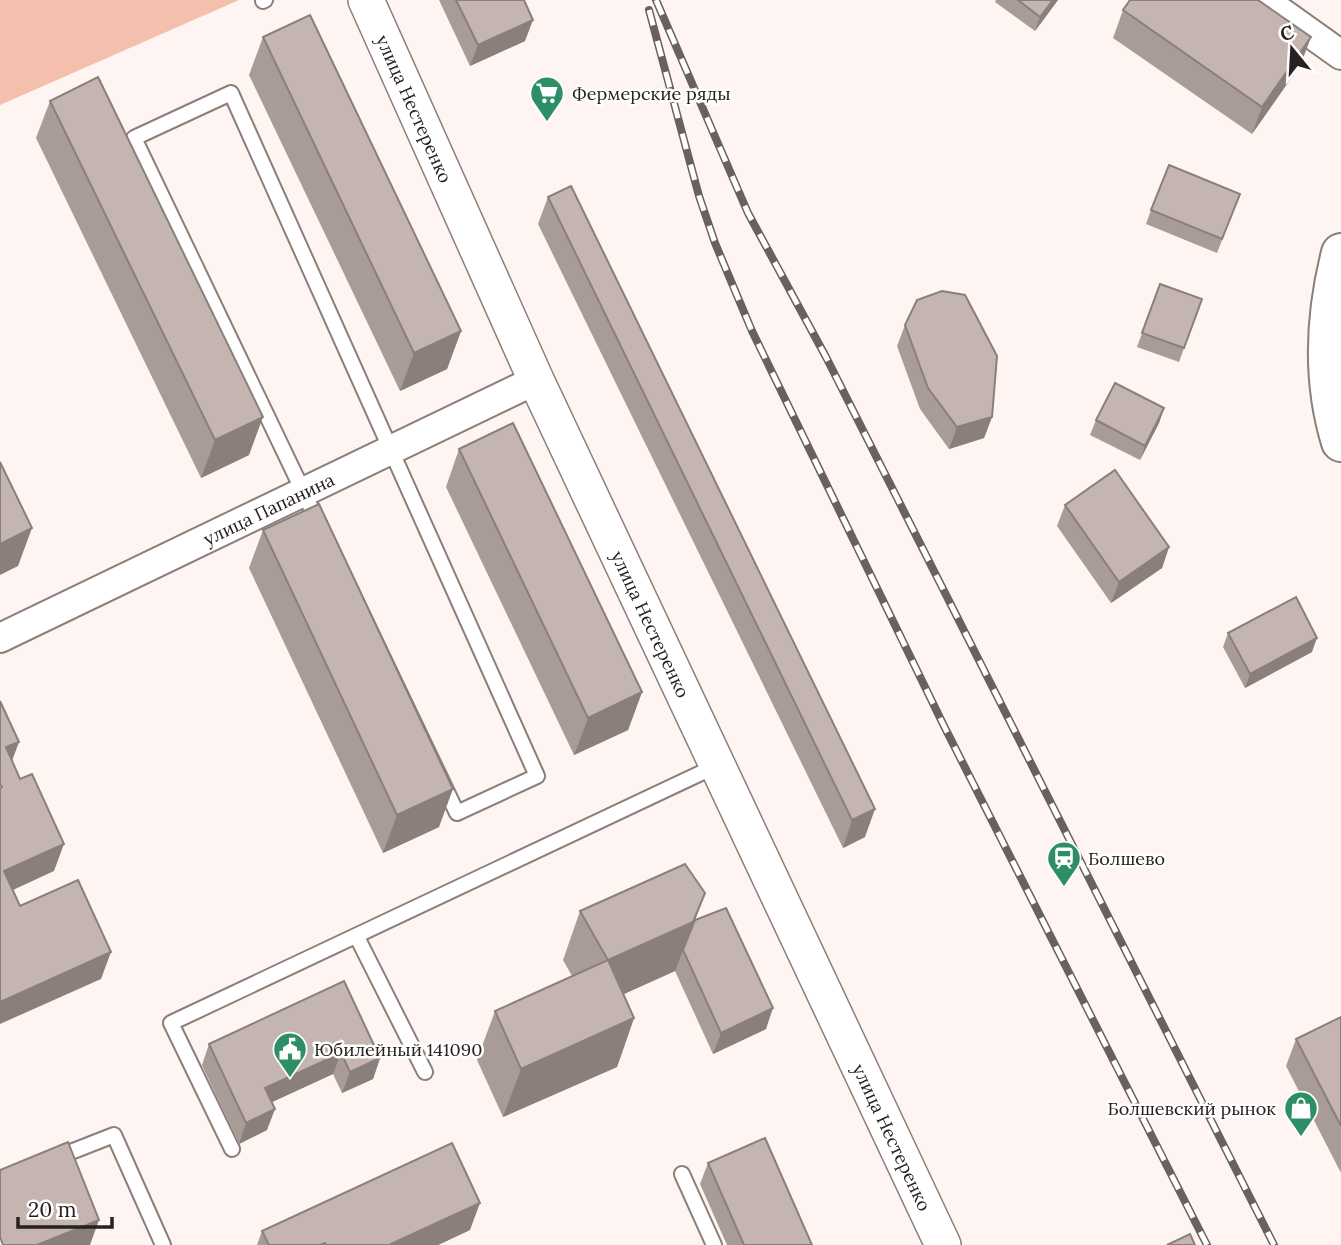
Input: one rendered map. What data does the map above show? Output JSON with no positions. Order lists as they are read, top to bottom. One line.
{"streets":{"street":["улица Нестеренко","улица Папанина"]},"crossings":[["улица Нестеренко","улица Папанина"]],"places":{"supermarket":["Фермерские ряды"],"station":["Болшево"],"public building":["Юбилейный 141090"],"shop":["Болшевский рынок"]},"scale_bar":"20 m","north":"top"}
